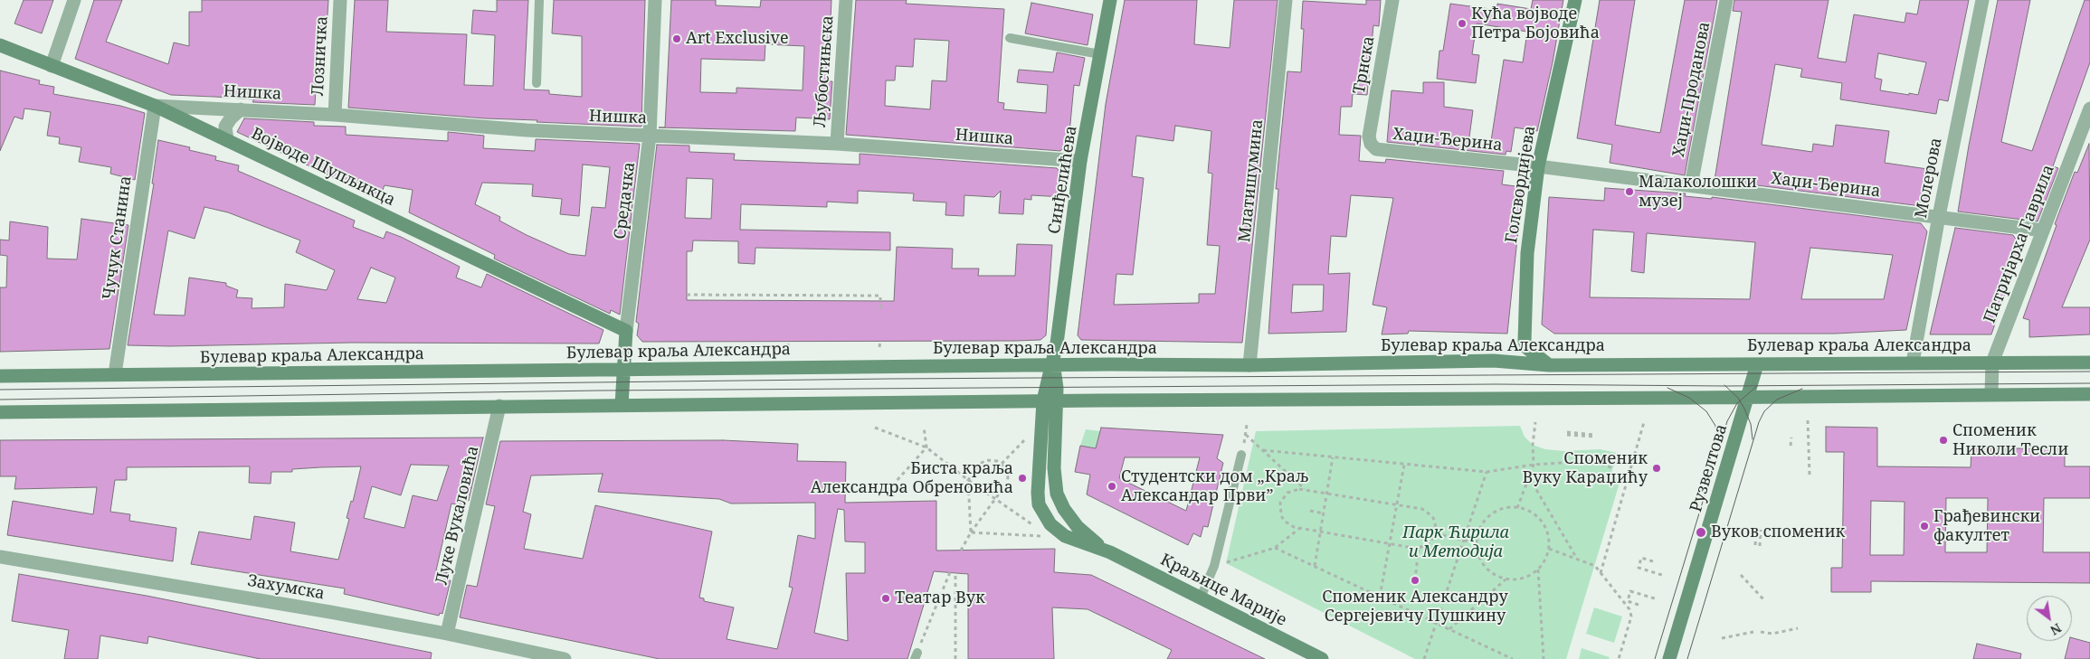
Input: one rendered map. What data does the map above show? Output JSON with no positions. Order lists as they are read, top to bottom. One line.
{"streets":{"main road":["Војводе Шупљикца","Синђелићева","Голсвордијева","Средачка","Булевар краља Александра","Рузвелтова","Краљице Марије"],"street":["Лозничка","Трнска","Љубостињска","Хаџи-Проданова","Нишка","Хаџи-Ђерина","Молерова","Млатишумина","Чучук Станина","Патријарха Гаврила","Луке Вукаловића","Захумска"]},"crossings":[["Лозничка","Нишка"],["Трнска","Хаџи-Ђерина"],["Љубостињска","Нишка"],["Хаџи-Проданова","Хаџи-Ђерина"],["Нишка","Војводе Шупљикца"],["Нишка","Синђелићева"],["Нишка","Средачка"],["Нишка","Чучук Станина"],["Хаџи-Ђерина","Молерова"],["Хаџи-Ђерина","Голсвордијева"],["Хаџи-Ђерина","Патријарха Гаврила"],["Војводе Шупљикца","Средачка"],["Војводе Шупљикца","Чучук Станина"],["Молерова","Булевар краља Александра"],["Синђелићева","Булевар краља Александра"],["Синђелићева","Краљице Марије"],["Млатишумина","Булевар краља Александра"],["Голсвордијева","Булевар краља Александра"],["Средачка","Булевар краља Александра"],["Чучук Станина","Булевар краља Александра"],["Патријарха Гаврила","Булевар краља Александра"],["Булевар краља Александра","Рузвелтова"],["Булевар краља Александра","Краљице Марије"],["Луке Вукаловића","Захумска"]],"parks":["Парк Ћирила и Методија"],"places":["Кућа војводе Петра Бојовића","Art Exclusive","Малаколошки музеј","Споменик Николи Тесли","Споменик Вуку Караџићу","Биста краља Александра Обреновића","Студентски дом „Краљ Александар Први”","Грађевински факултет","Вуков споменик","Споменик Александру Сергејевичу Пушкину","Театар Вук"],"north":"bottom right"}
